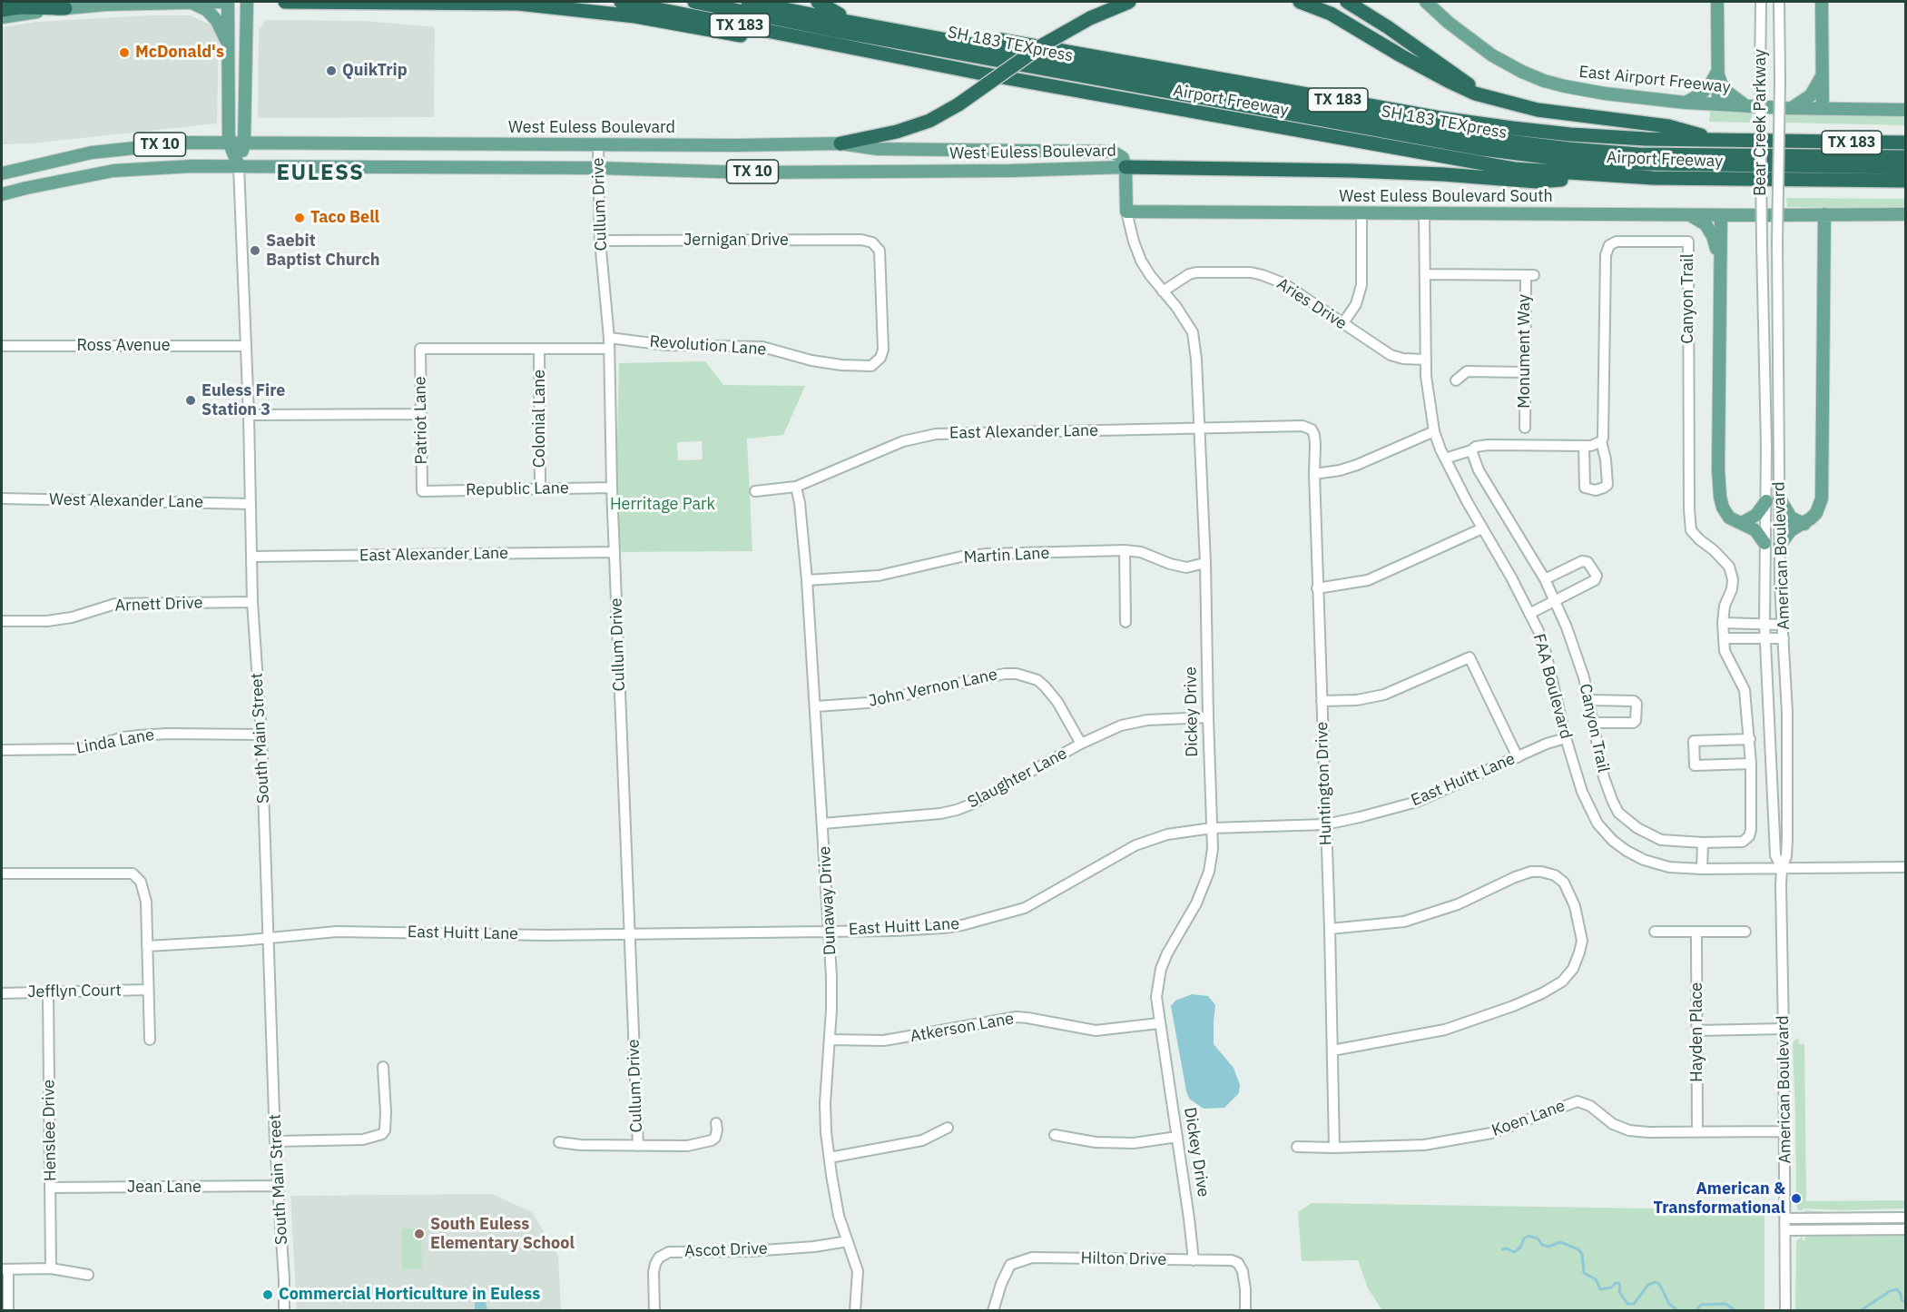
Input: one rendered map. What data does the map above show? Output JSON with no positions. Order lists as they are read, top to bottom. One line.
{"streets":{"highway":["TX 183","SH 183 TEXpress","Airport Freeway"],"main road":["East Airport Freeway","West Euless Boulevard","TX 10","West Euless Boulevard South","Dickey Drive"],"street":["Bear Creek Parkway","Cullum Drive","Jernigan Drive","Canyon Trail","Aries Drive","Ross Avenue","Revolution Lane","Monument Way","Colonial Lane","Patriot Lane","East Alexander Lane","Republic Lane","West Alexander Lane","Martin Lane","American Boulevard","Arnett Drive","FAA Boulevard","John Vernon Lane","South Main Street","Linda Lane","Slaughter Lane","East Huitt Lane","Huntington Drive","Dunaway Drive","Jefflyn Court","Atkerson Lane","Hayden Place","Koen Lane","Henslee Drive","Jean Lane","Ascot Drive","Hilton Drive"]},"crossings":[["Bear Creek Parkway","American Boulevard"],["West Euless Boulevard","Cullum Drive"],["West Euless Boulevard","Dickey Drive"],["West Euless Boulevard","South Main Street"],["West Euless Boulevard South","FAA Boulevard"],["West Euless Boulevard South","Dickey Drive"],["Cullum Drive","Jernigan Drive"],["Cullum Drive","Revolution Lane"],["Cullum Drive","East Alexander Lane"],["Cullum Drive","Republic Lane"],["Cullum Drive","East Huitt Lane"],["Jernigan Drive","Revolution Lane"],["Aries Drive","FAA Boulevard"],["Aries Drive","Dickey Drive"],["Ross Avenue","South Main Street"],["Monument Way","FAA Boulevard"],["Colonial Lane","Patriot Lane"],["Colonial Lane","Republic Lane"],["Patriot Lane","Republic Lane"],["East Alexander Lane","Dickey Drive"],["East Alexander Lane","South Main Street"],["East Alexander Lane","Huntington Drive"],["East Alexander Lane","Dunaway Drive"],["West Alexander Lane","South Main Street"],["Martin Lane","Dickey Drive"],["Martin Lane","Dunaway Drive"],["American Boulevard","FAA Boulevard"],["American Boulevard","Koen Lane"],["Arnett Drive","South Main Street"],["FAA Boulevard","East Huitt Lane"],["John Vernon Lane","Slaughter Lane"],["John Vernon Lane","Dunaway Drive"],["Dickey Drive","Slaughter Lane"],["Dickey Drive","East Huitt Lane"],["Dickey Drive","Atkerson Lane"],["Dickey Drive","Hilton Drive"],["South Main Street","Linda Lane"],["South Main Street","East Huitt Lane"],["South Main Street","Jean Lane"],["Slaughter Lane","Dunaway Drive"],["East Huitt Lane","Huntington Drive"],["East Huitt Lane","Dunaway Drive"],["Huntington Drive","Koen Lane"],["Dunaway Drive","Atkerson Lane"],["Dunaway Drive","Ascot Drive"],["Jefflyn Court","Henslee Drive"],["Hayden Place","Koen Lane"],["Henslee Drive","Jean Lane"]],"districts":["EULESS"],"parks":["Herritage Park"],"places":["McDonald's","QuikTrip","Taco Bell","Saebit Baptist Church","Euless Fire Station 3","American & Transformational","South Euless Elementary School","Commercial Horticulture in Euless"]}
